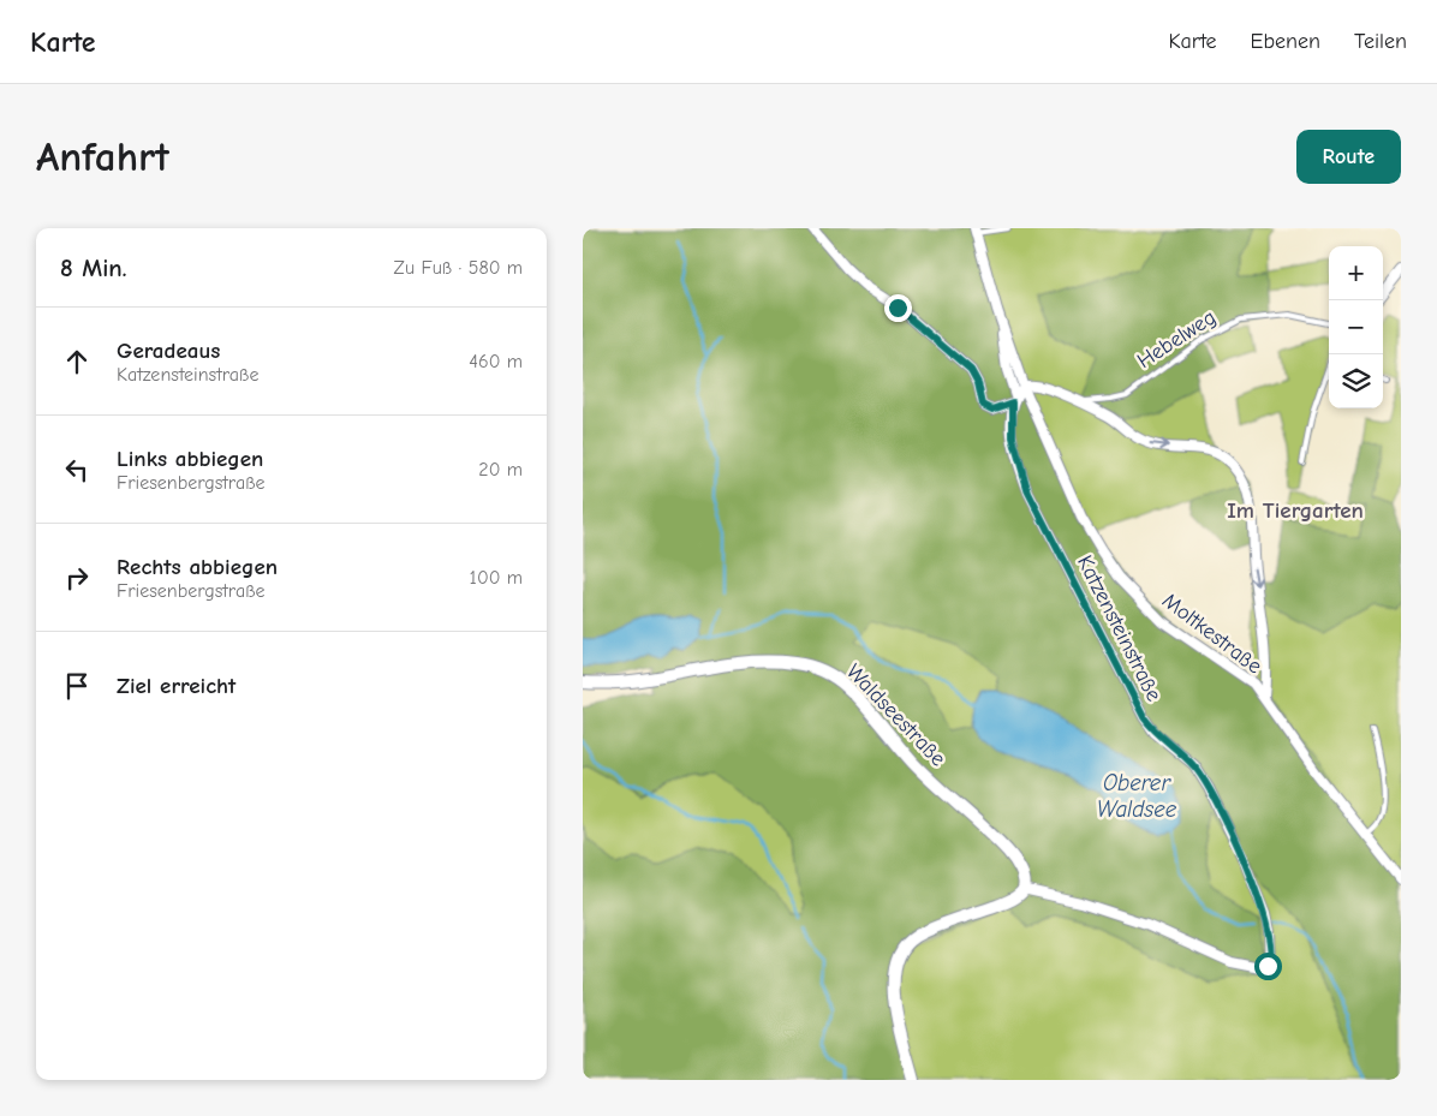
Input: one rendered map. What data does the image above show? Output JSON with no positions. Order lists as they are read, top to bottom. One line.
{"streets":{"street":["Hebelweg","Katzensteinstraße","Moltkestraße","Waldseestraße"]},"crossings":[["Hebelweg","Moltkestraße"],["Katzensteinstraße","Moltkestraße"],["Katzensteinstraße","Waldseestraße"]],"one_way":["Hebelweg"],"districts":["Im Tiergarten"],"water":["Oberer Waldsee"],"page":{"header":"Karte","nav":["Karte","Ebenen","Teilen"],"buttons":"Route","title":"Anfahrt","heading":["8 Min.","Zu Fuß · 580 m"],"map_buttons":["+","−"],"list":[["Geradeaus","Katzensteinstraße","460 m"],["Links abbiegen","Friesenbergstraße","20 m"],["Rechts abbiegen","Friesenbergstraße","100 m"],"Ziel erreicht"]}}
